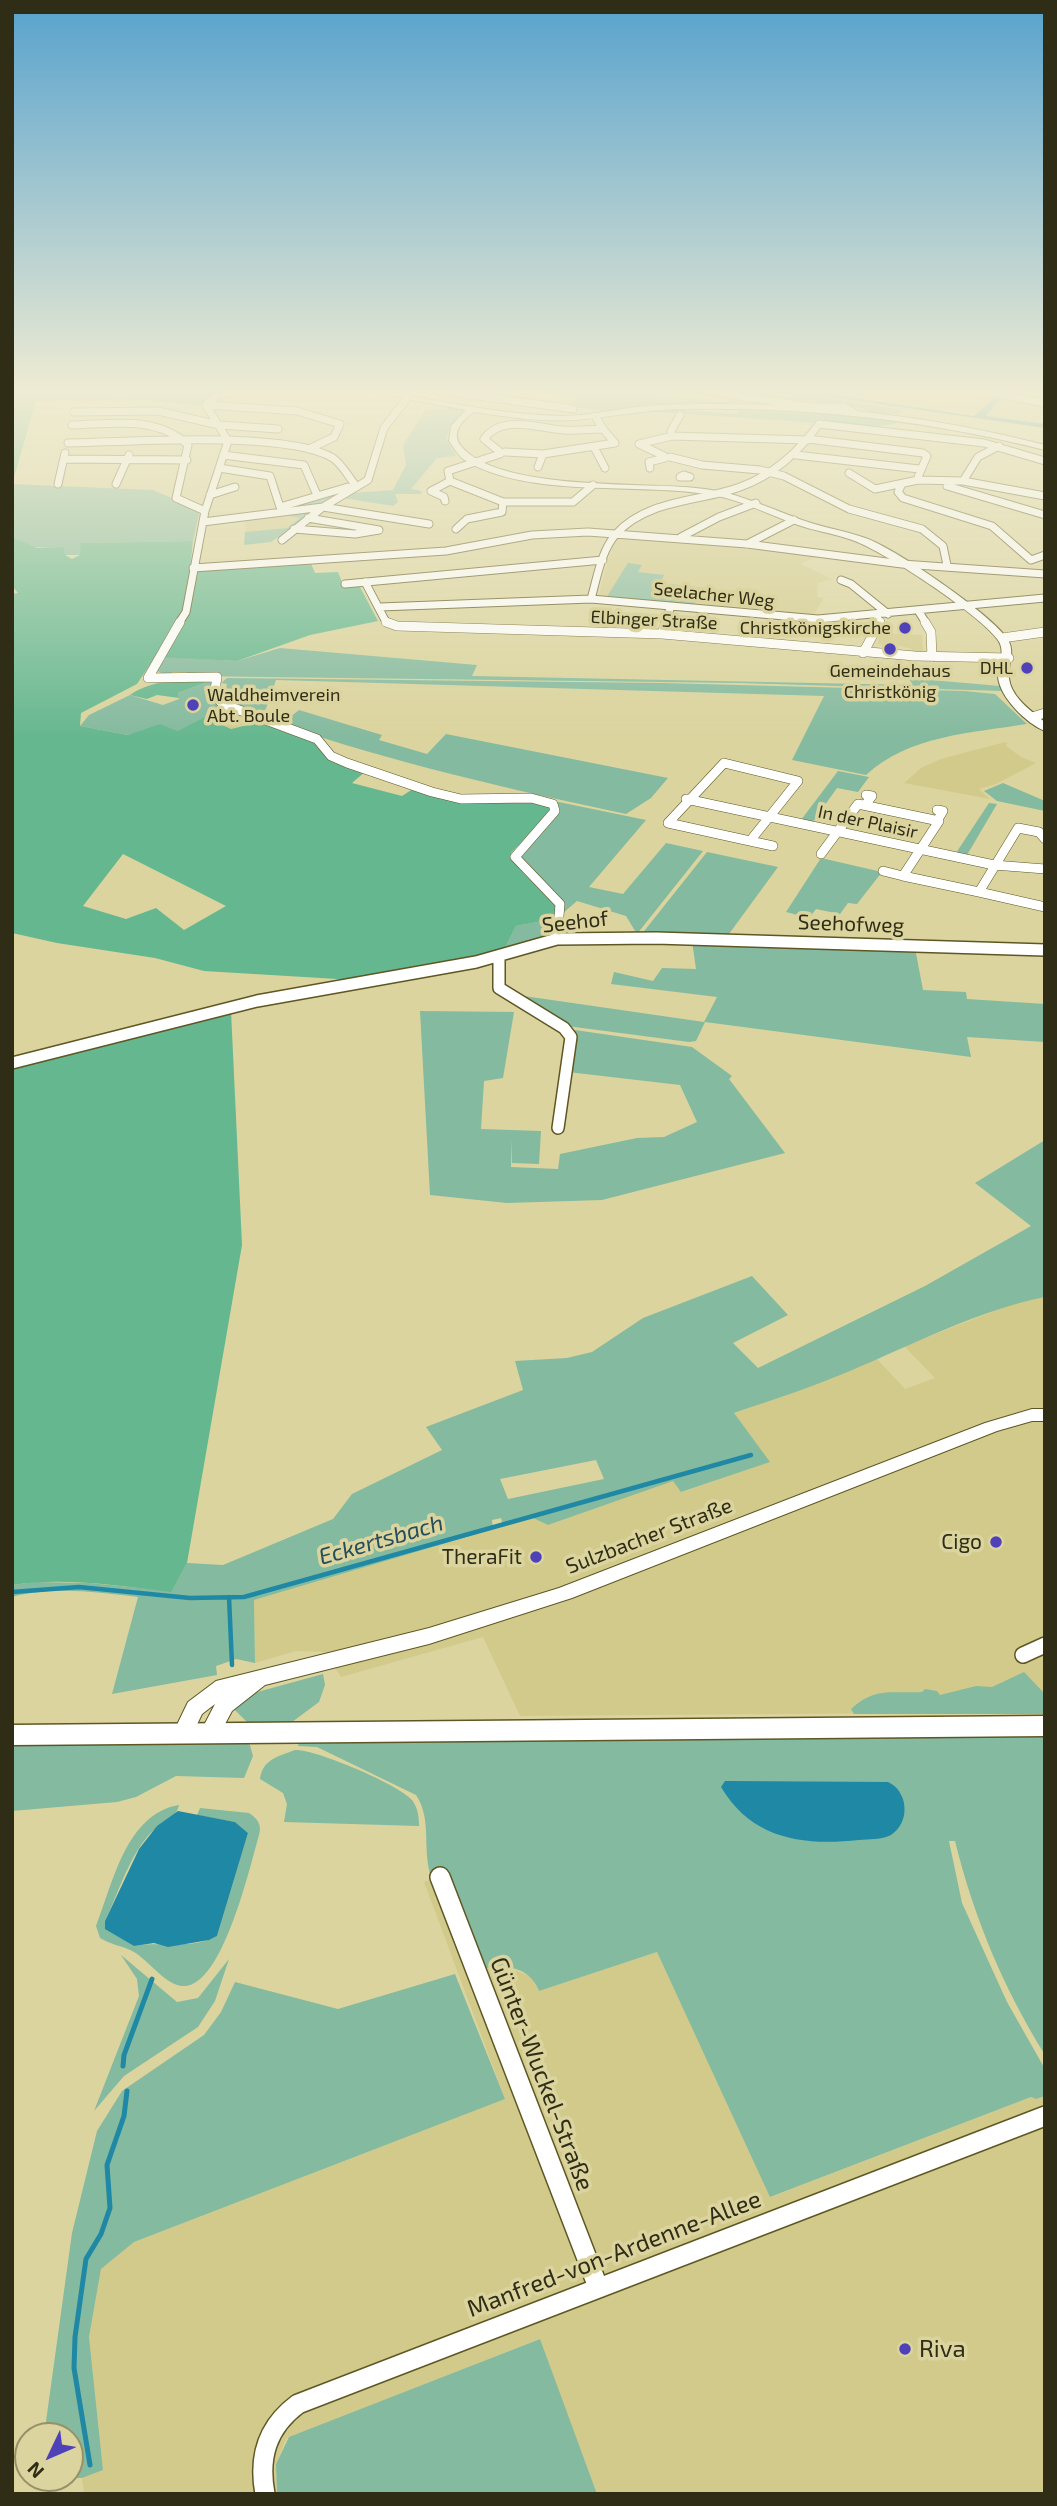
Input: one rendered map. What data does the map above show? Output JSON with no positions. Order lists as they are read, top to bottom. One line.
{"streets":{"street":["Seelacher Weg","Elbinger Straße","In der Plaisir","Seehof","Seehofweg","Sulzbacher Straße","Günter-Wuckel-Straße","Manfred-von-Ardenne-Allee"]},"crossings":[["Seelacher Weg","Elbinger Straße"],["Seehof","Seehofweg"],["Günter-Wuckel-Straße","Manfred-von-Ardenne-Allee"]],"water":["Eckertsbach"],"places":["Christkönigskirche","Gemeindehaus Christkönig","DHL","Waldheimverein Abt. Boule","Cigo","TheraFit","Riva"],"north":"bottom left"}
